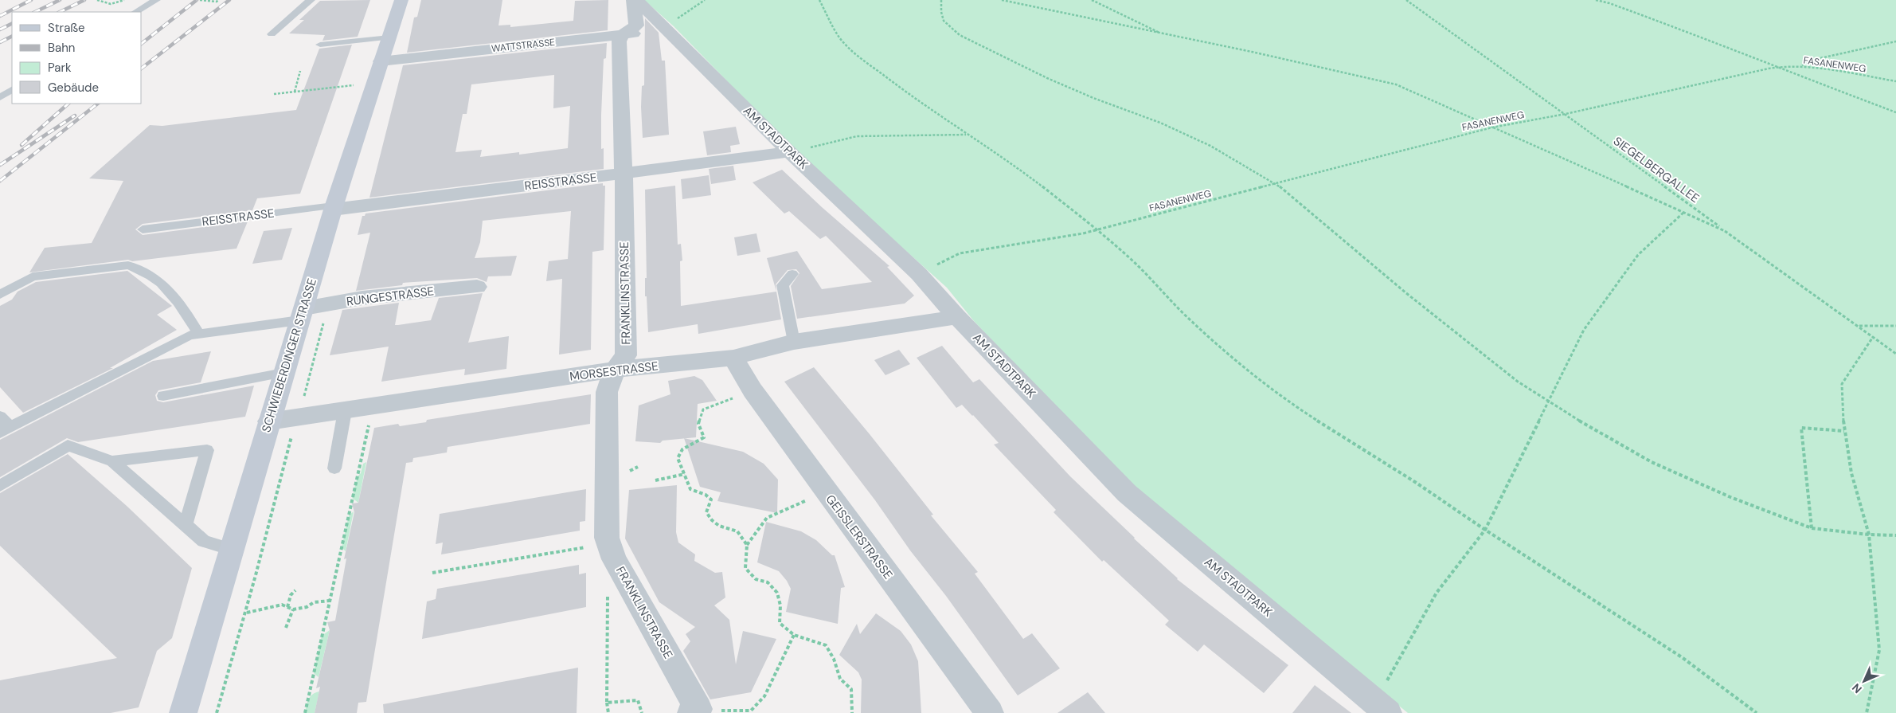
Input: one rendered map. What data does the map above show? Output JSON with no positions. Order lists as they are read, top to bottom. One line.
{"streets":{"main road":["SCHWIEBERDINGER STRASSE"],"street":["WATTSTRASSE","AM STADTPARK","REISSTRASSE","FRANKLINSTRASSE","RUNGESTRASSE","MORSESTRASSE","GEISSLERSTRASSE"],"path":["FASANENWEG","SIEGELBERGALLEE"]},"crossings":[["WATTSTRASSE","AM STADTPARK"],["WATTSTRASSE","FRANKLINSTRASSE"],["WATTSTRASSE","SCHWIEBERDINGER STRASSE"],["FASANENWEG","AM STADTPARK"],["FASANENWEG","SIEGELBERGALLEE"],["AM STADTPARK","REISSTRASSE"],["AM STADTPARK","MORSESTRASSE"],["REISSTRASSE","FRANKLINSTRASSE"],["REISSTRASSE","SCHWIEBERDINGER STRASSE"],["FRANKLINSTRASSE","MORSESTRASSE"],["RUNGESTRASSE","SCHWIEBERDINGER STRASSE"],["SCHWIEBERDINGER STRASSE","MORSESTRASSE"],["MORSESTRASSE","GEISSLERSTRASSE"]],"legend":["Straße","Bahn","Park","Gebäude"],"north":"bottom left"}
